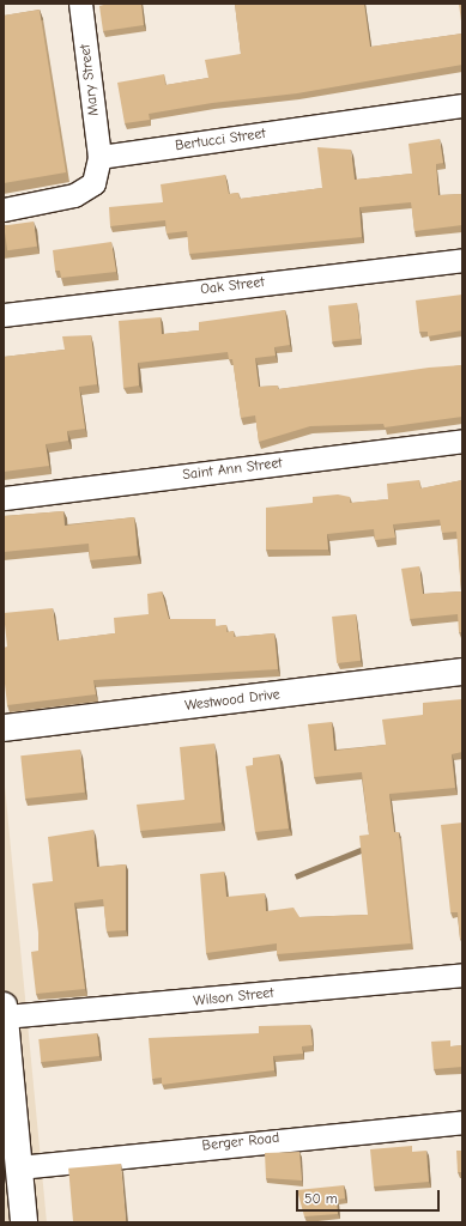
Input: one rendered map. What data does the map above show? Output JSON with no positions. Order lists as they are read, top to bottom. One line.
{"streets":{"street":["Mary Street","Bertucci Street","Oak Street","Saint Ann Street","Westwood Drive","Wilson Street","Berger Road"]},"crossings":[["Mary Street","Bertucci Street"]],"scale_bar":"50 m"}
